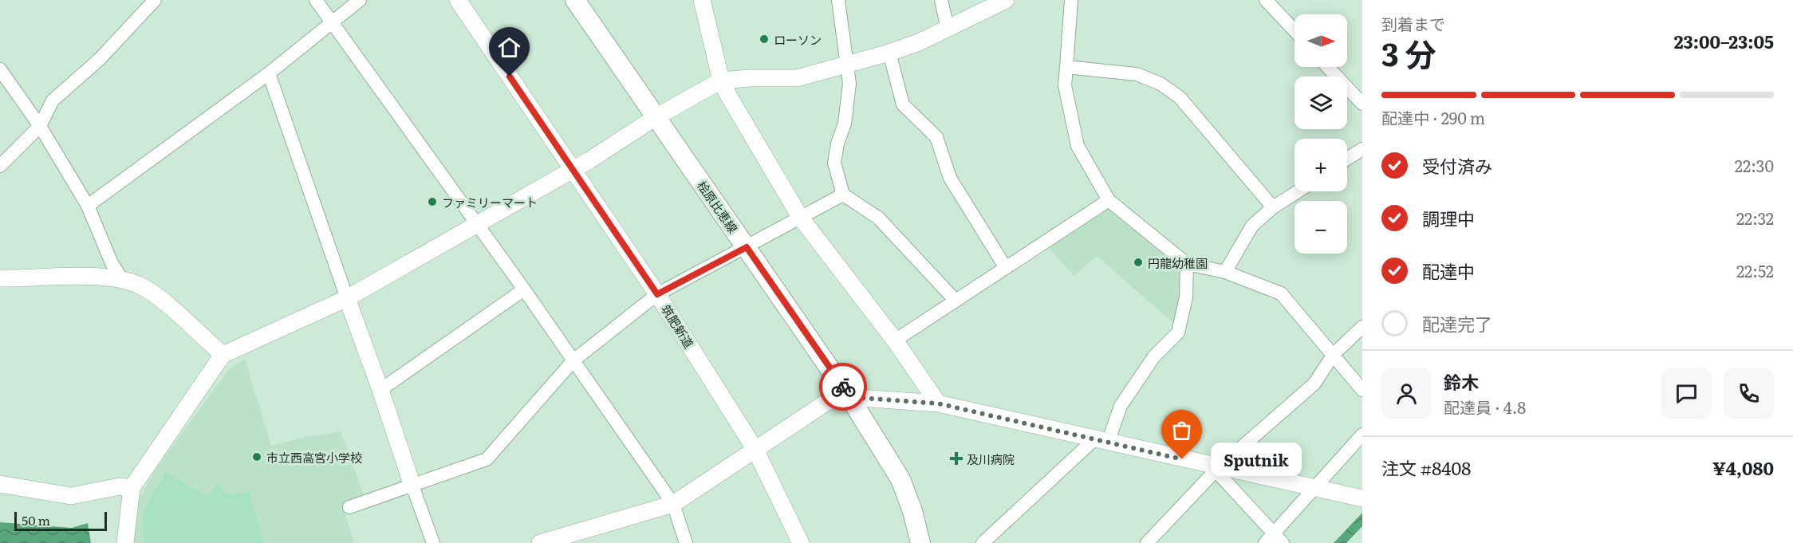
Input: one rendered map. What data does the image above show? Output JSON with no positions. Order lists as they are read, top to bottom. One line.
{"streets":{"main road":["桧原比恵線"],"street":["筑肥新道"]},"places":{"other":["ローソン","ファミリーマート","円龍幼稚園","市立西高宮小学校","Sputnik"],"health":["及川病院"]},"scale_bar":"50 m","north":"right","page":{"heading":["3 分","到着まで","23:00–23:05"],"panel":["鈴木","配達員 · 4.8","注文 #8408","¥4,080"],"map_buttons":["+","−"],"bar":"配達中 · 290 m","list":[["受付済み","22:30"],["調理中","22:32"],["配達中","22:52"],"配達完了"],"bubble":"Sputnik","scale":"50 m"}}
